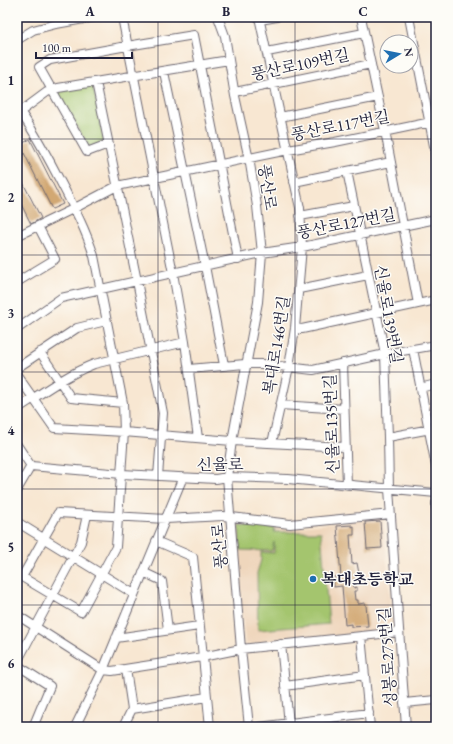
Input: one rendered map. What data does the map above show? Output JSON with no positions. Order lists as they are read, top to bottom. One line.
{"streets":{"street":["풍산로109번길","풍산로117번길","풍산로","풍산로127번길","신율로139번길","복대로146번길","신율로135번길","신율로","성봉로275번길"]},"crossings":[["풍산로109번길","풍산로"],["풍산로109번길","복대로146번길"],["풍산로117번길","풍산로"],["풍산로117번길","복대로146번길"],["풍산로","풍산로127번길"],["풍산로","신율로"],["풍산로127번길","신율로139번길"],["풍산로127번길","복대로146번길"],["신율로139번길","복대로146번길"],["신율로139번길","신율로"],["신율로139번길","성봉로275번길"],["복대로146번길","신율로135번길"],["신율로135번길","신율로"],["신율로","성봉로275번길"]],"places":["복대초등학교"],"scale_bar":"100 m","north":"right","grid":{"columns":["A","B","C"],"rows":["1","2","3","4","5","6"]}}
